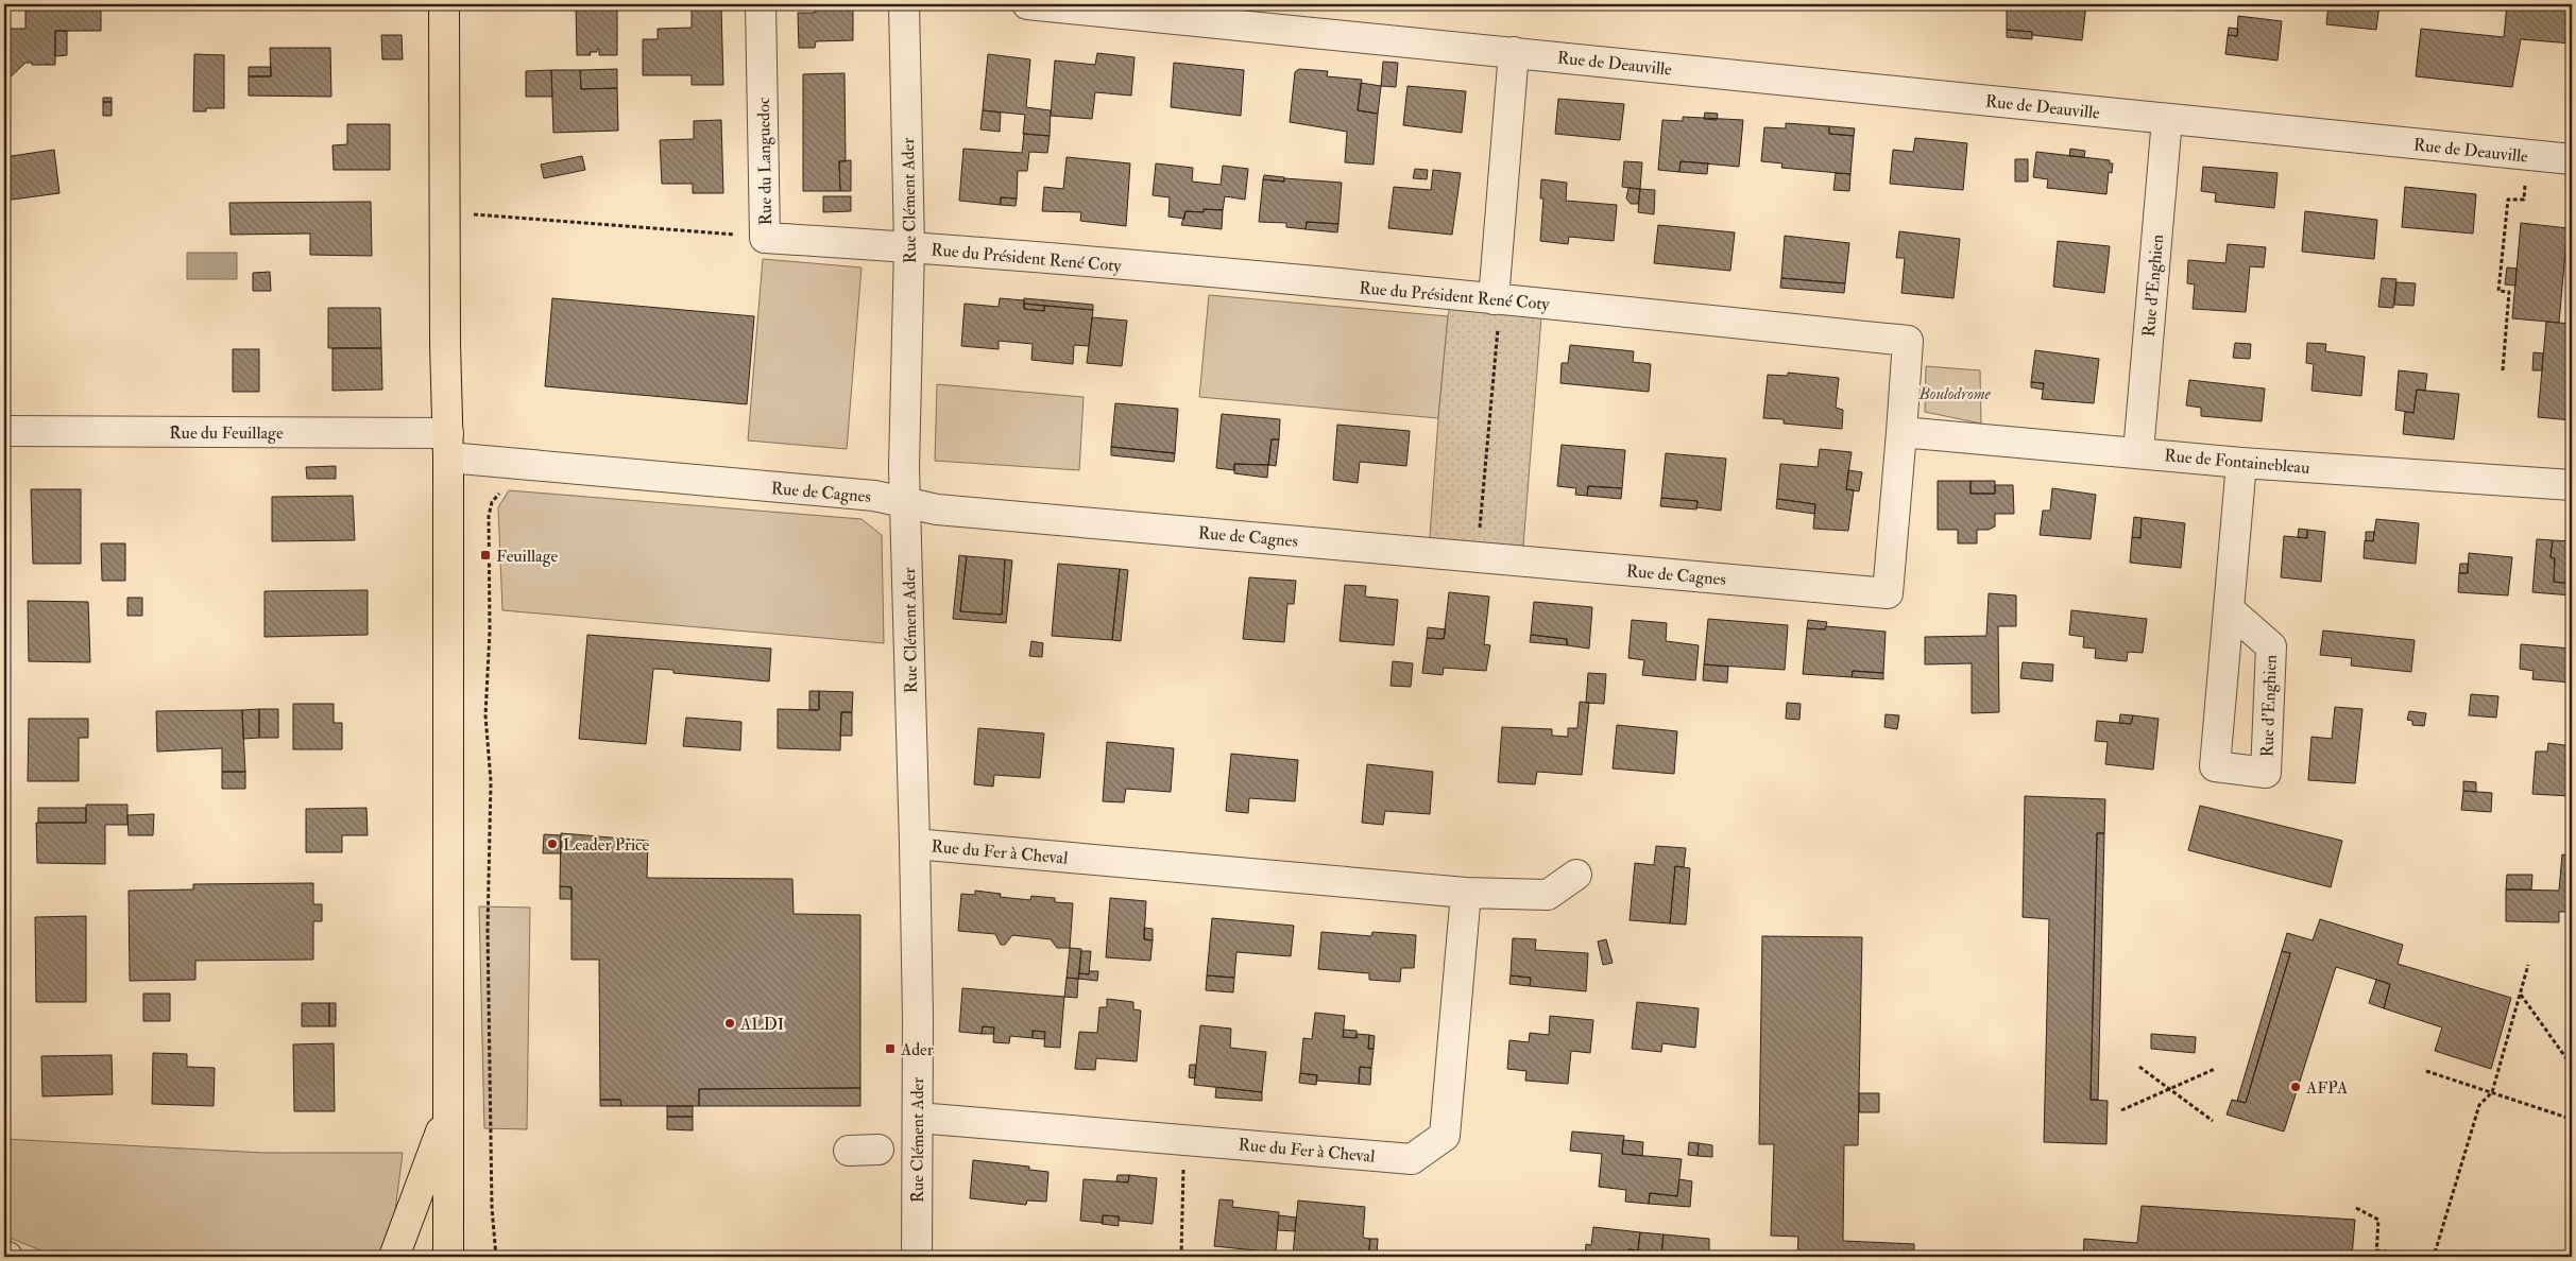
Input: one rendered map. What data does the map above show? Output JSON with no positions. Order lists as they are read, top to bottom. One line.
{"streets":{"street":["Rue de Deauville","Rue du Languedoc","Rue Clément Ader","Rue du Président René Coty","Rue d'Enghien","Rue du Feuillage","Rue de Fontainebleau","Rue de Cagnes","Rue du Fer à Cheval"]},"crossings":[["Rue de Deauville","Rue d'Enghien"],["Rue du Languedoc","Rue Clément Ader"],["Rue du Languedoc","Rue du Président René Coty"],["Rue Clément Ader","Rue du Président René Coty"],["Rue Clément Ader","Rue de Cagnes"],["Rue Clément Ader","Rue du Fer à Cheval"],["Rue du Président René Coty","Rue de Fontainebleau"],["Rue du Président René Coty","Rue de Cagnes"],["Rue d'Enghien","Rue de Fontainebleau"],["Rue du Feuillage","Rue de Cagnes"],["Rue de Fontainebleau","Rue de Cagnes"]],"parks":["Boulodrome"],"places":{"transit":["Feuillage","Ader"],"other":["Leader Price","ALDI","AFPA"]}}
